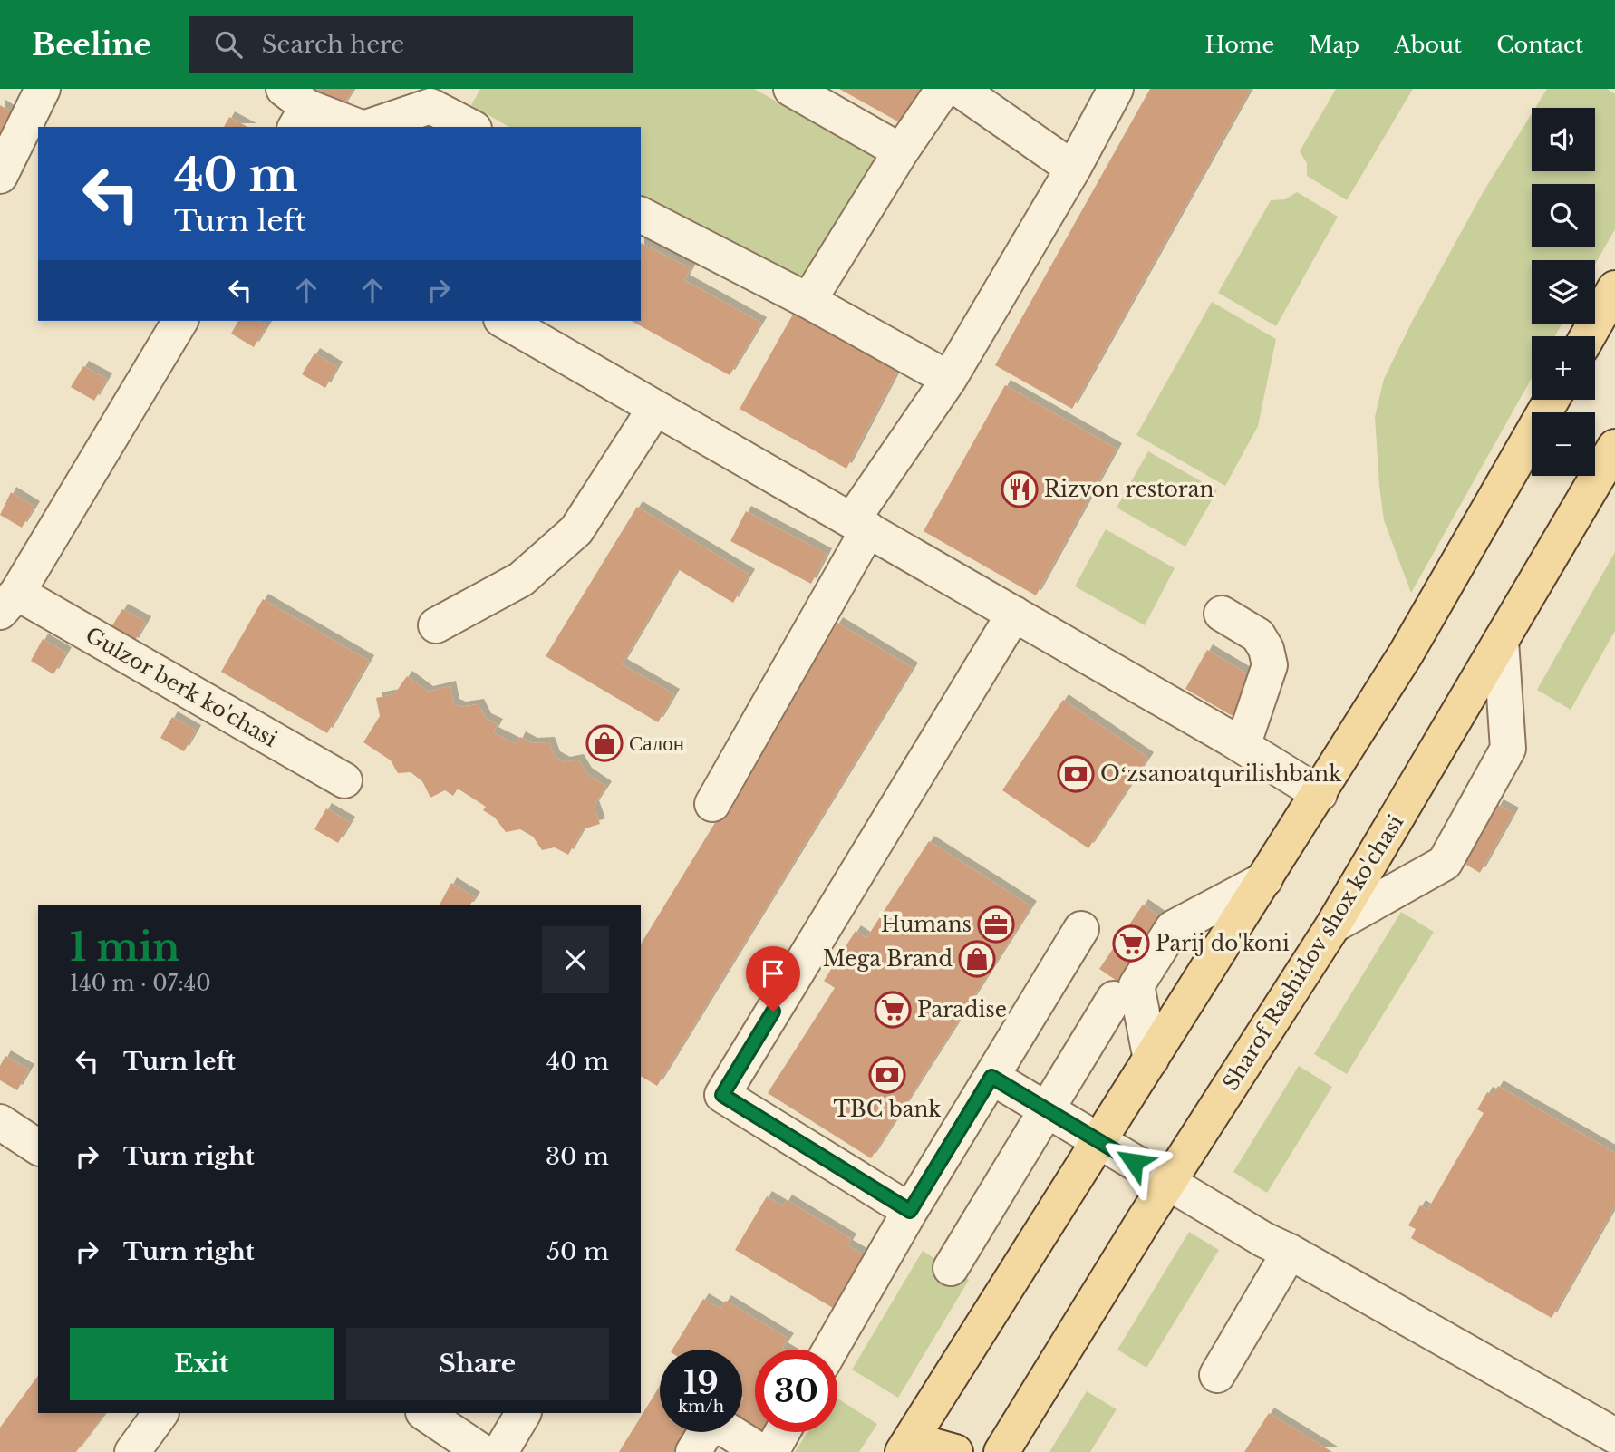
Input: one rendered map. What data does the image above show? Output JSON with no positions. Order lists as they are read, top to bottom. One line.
{"streets":{"main road":["Sharof Rashidov shox ko'chasi"],"street":["Gulzor berk ko'chasi"]},"places":{"restaurant":["Rizvon restoran"],"shop":["Салон","Mega Brand"],"bank":["Oʻzsanoatqurilishbank","TBC bank"],"office":["Humans"],"supermarket":["Parij do'koni","Paradise"]},"page":{"header":"Beeline","search":"Search here","nav":["Home","Map","About","Contact"],"map_buttons":["+","−"],"turn":["40 m","Turn left"],"heading":["1 min","140 m · 07:40"],"list":[{"name":"Turn left","value":"40 m"},{"name":"Turn right","value":"30 m"},{"name":"Turn right","value":"50 m"}],"buttons":["Exit","Share"],"speed":"19 km/h","limit":"30"}}
